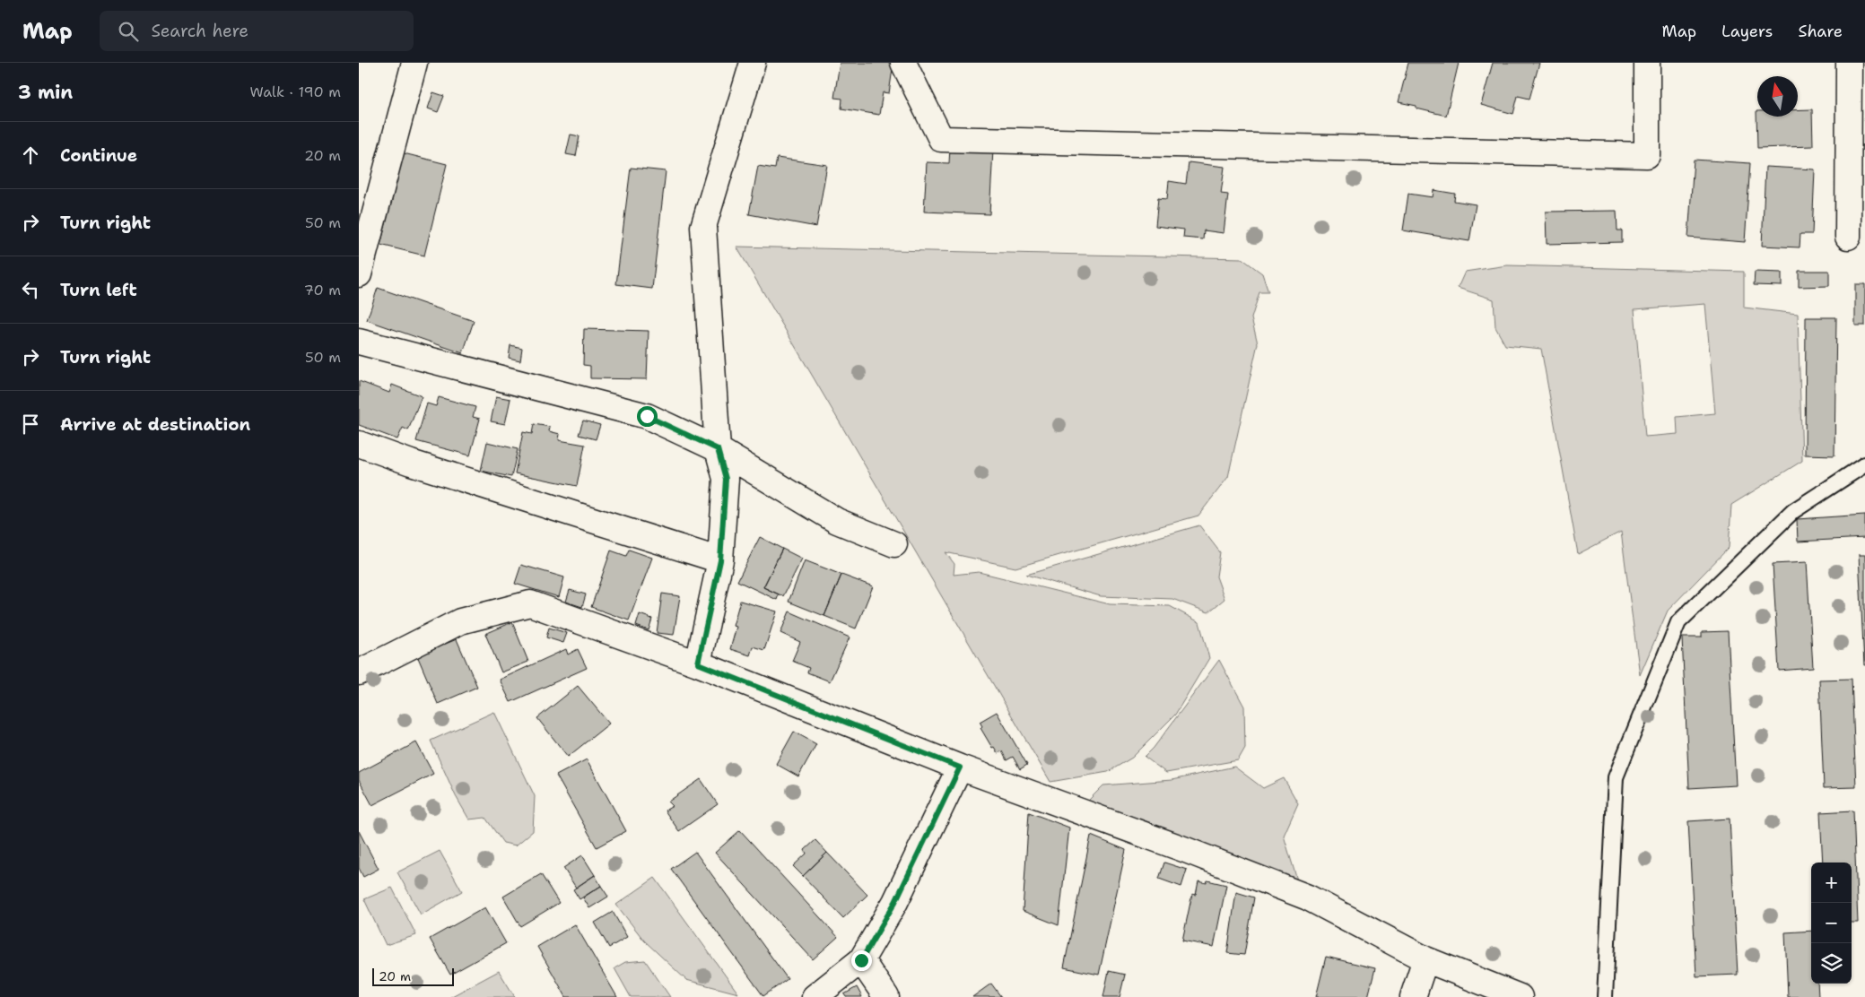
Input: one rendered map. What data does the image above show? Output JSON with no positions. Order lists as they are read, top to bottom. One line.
{"scale_bar":"20 m","north":"top","page":{"header":"Map","search":"Search here","nav":["Map","Layers","Share"],"heading":["3 min","Walk · 190 m"],"list":[["Continue","20 m"],["Turn right","50 m"],["Turn left","70 m"],["Turn right","50 m"],"Arrive at destination"],"map_buttons":["+","−"],"scale":"20 m"}}
